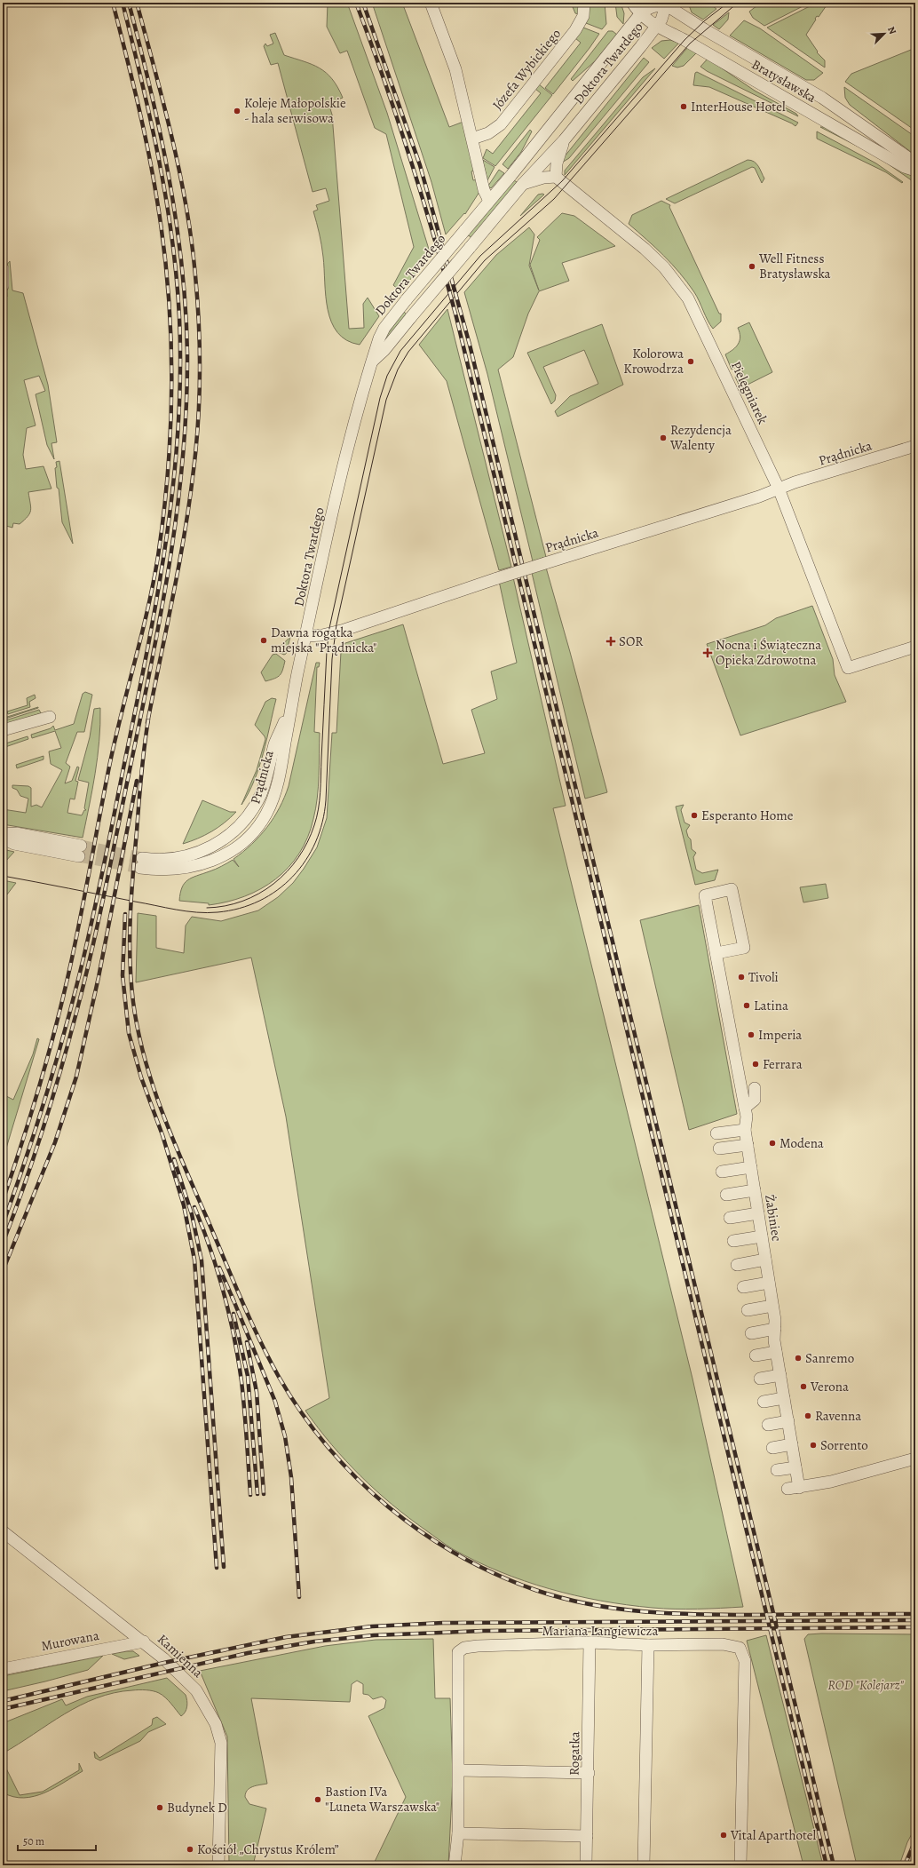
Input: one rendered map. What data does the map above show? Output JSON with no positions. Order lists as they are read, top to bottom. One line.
{"streets":{"street":["Doktora Twardego","Józefa Wybickiego","Bratysławska","Pielęgniarek","Prądnicka","Żabiniec","Mariana Langiewicza","Murowana","Kamienna","Rogatka"]},"crossings":[["Doktora Twardego","Bratysławska"],["Doktora Twardego","Prądnicka"],["Pielęgniarek","Prądnicka"],["Mariana Langiewicza","Rogatka"],["Murowana","Kamienna"]],"parks":["ROD \"Kolejarz\""],"places":{"other":["InterHouse Hotel","Koleje Małopolskie - hala serwisowa","Well Fitness Bratysławska","Kolorowa Krowodrza","Rezydencja Walenty","Dawna rogatka miejska \"Prądnicka\"","Esperanto Home","Tivoli","Latina","Imperia","Ferrara","Modena","Sanremo","Verona","Ravenna","Sorrento","Bastion IVa \"Luneta Warszawska\"","Budynek D","Vital Aparthotel","Kościół „Chrystus Królem”"],"health":["SOR","Nocna i Świąteczna Opieka Zdrowotna"]},"scale_bar":"50 m","north":"top right"}
